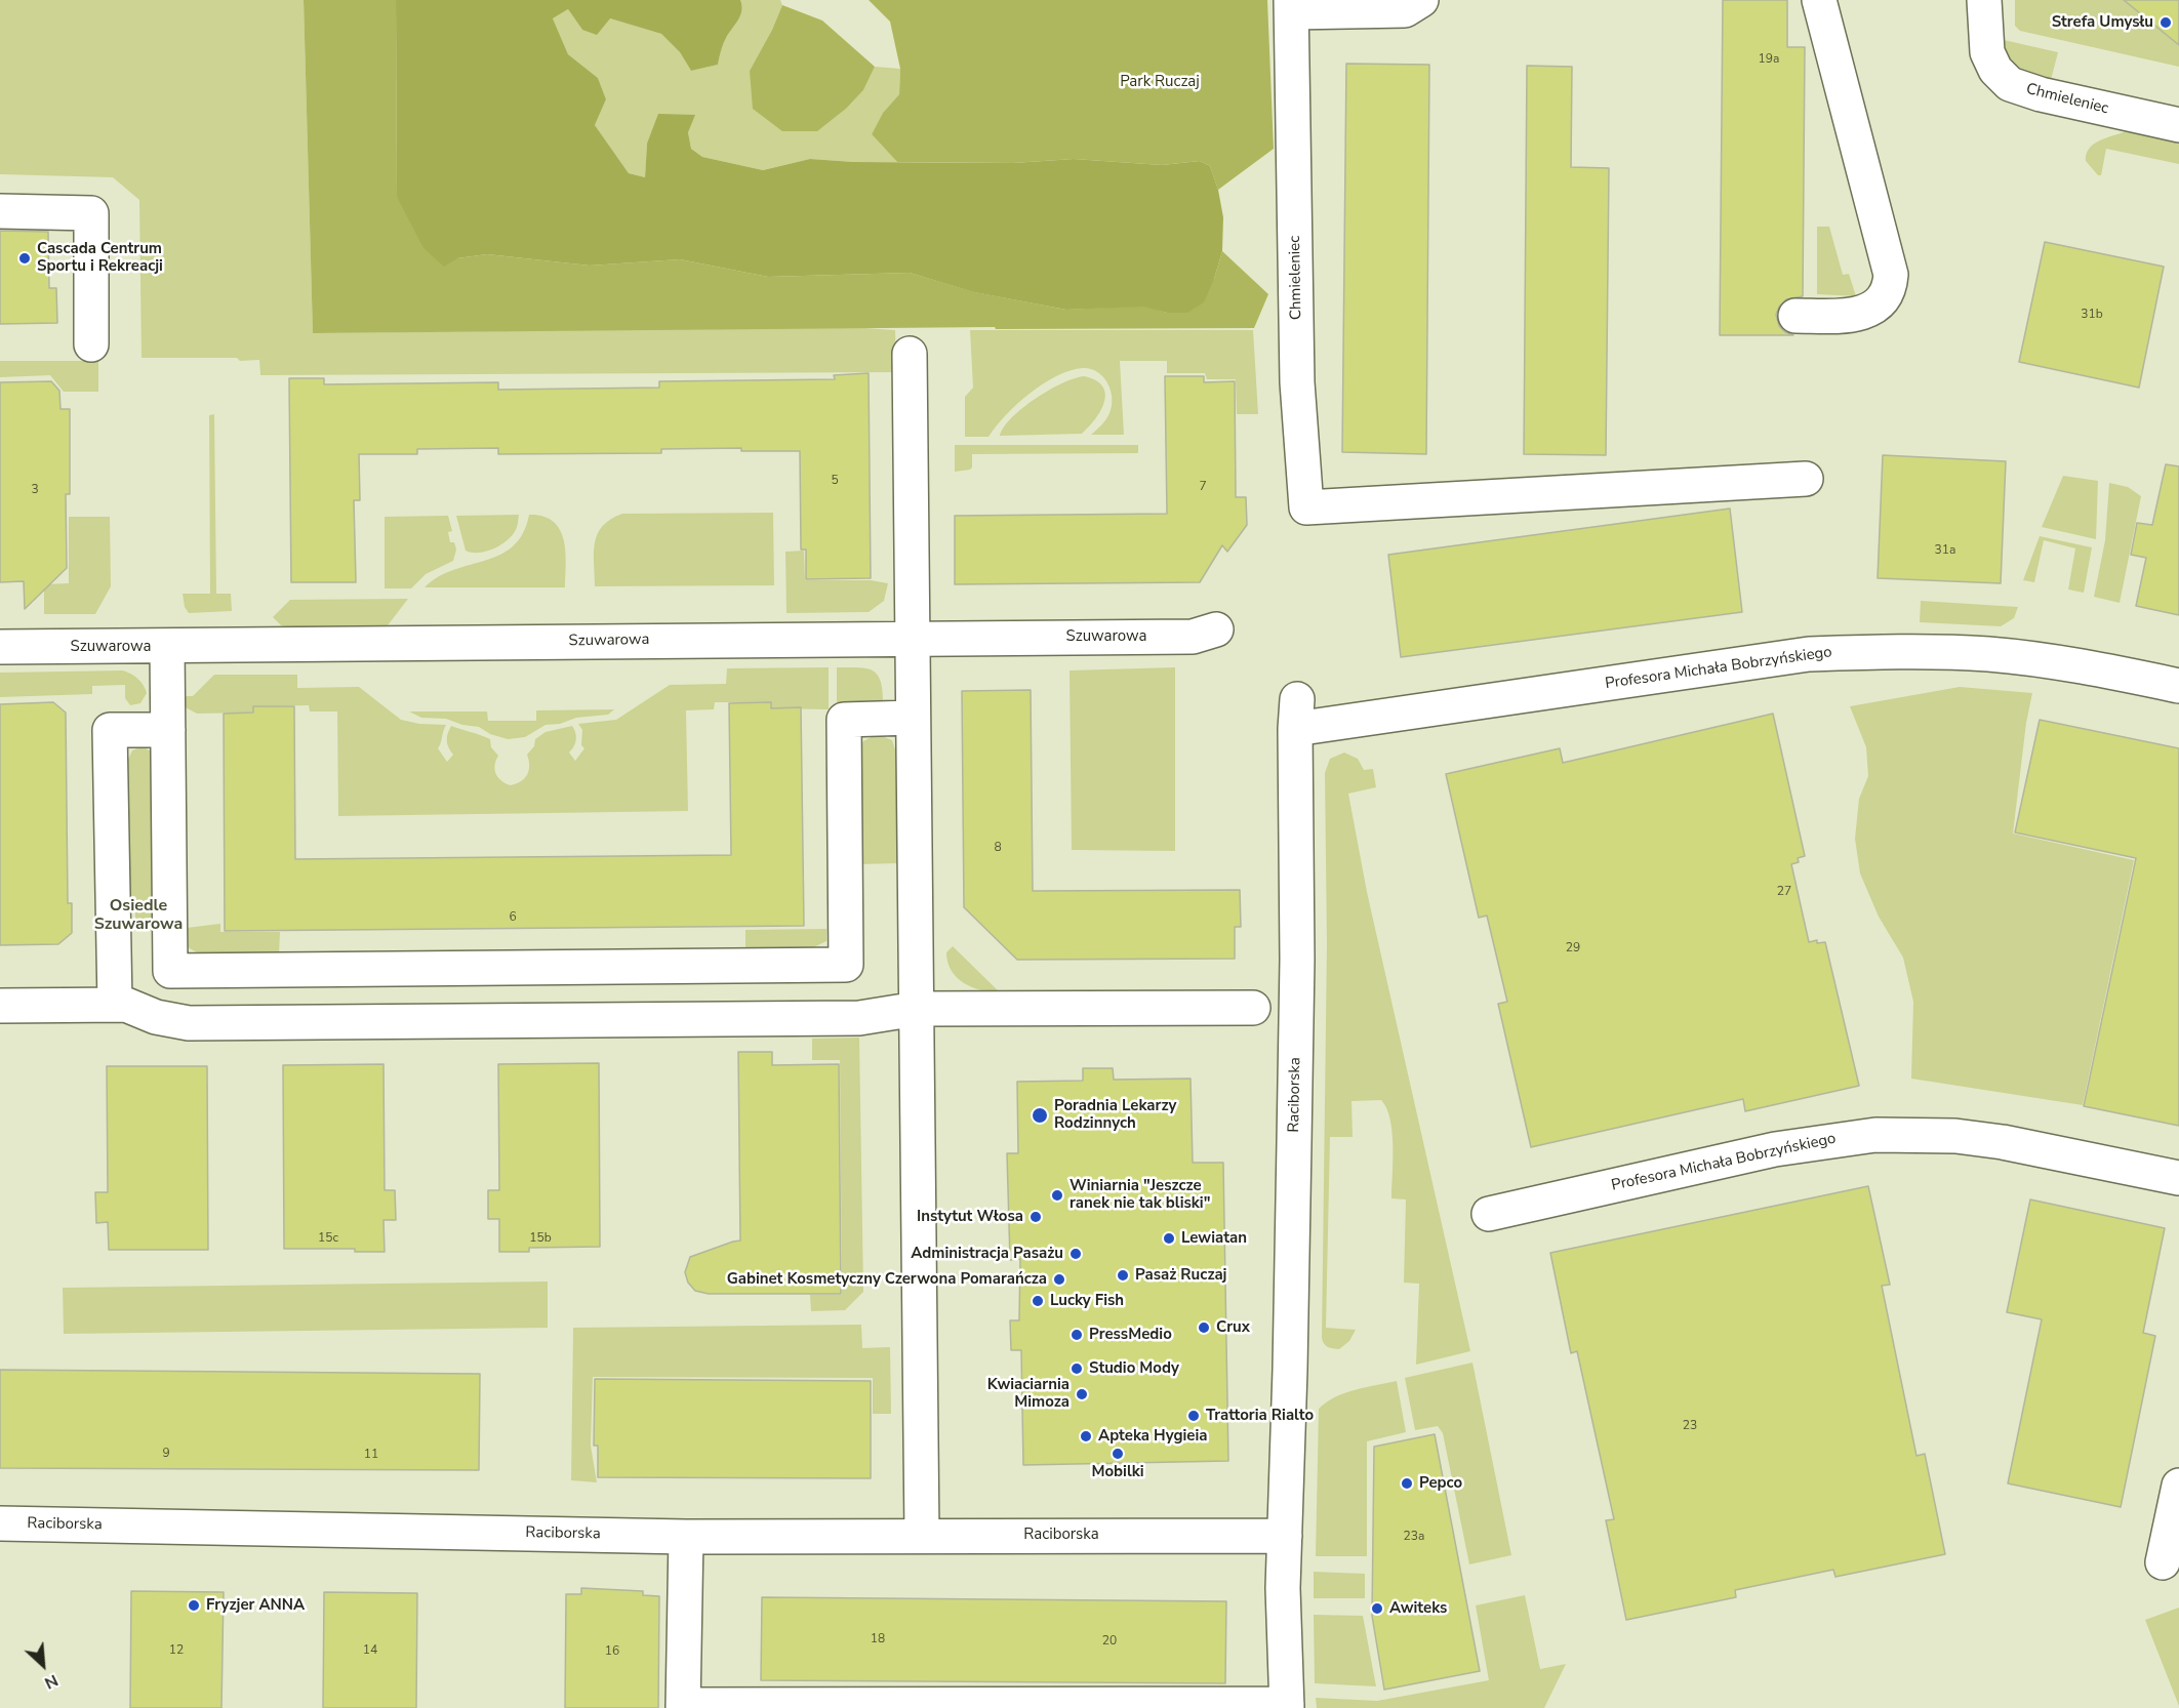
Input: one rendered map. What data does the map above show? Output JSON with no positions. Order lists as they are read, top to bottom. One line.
{"streets":{"street":["Chmieleniec","Szuwarowa","Profesora Michała Bobrzyńskiego","Raciborska"]},"crossings":[["Profesora Michała Bobrzyńskiego","Raciborska"]],"districts":["Osiedle Szuwarowa"],"parks":["Park Ruczaj"],"places":["Strefa Umysłu","Cascada Centrum Sportu i Rekreacji","Poradnia Lekarzy Rodzinnych","Winiarnia \"Jeszcze ranek nie tak bliski\"","Instytut Włosa","Lewiatan","Administracja Pasażu","Pasaż Ruczaj","Gabinet Kosmetyczny Czerwona Pomarańcza","Lucky Fish","Crux","PressMedio","Studio Mody","Kwiaciarnia Mimoza","Trattoria Rialto","Apteka Hygieia","Mobilki","Pepco","Fryzjer ANNA","Awiteks"],"house_numbers":["19a","31b","5","7","3","31a","8","27","6","29","15c","15b","23","9","11","23a","18","20","12","14","16"],"north":"bottom right"}
